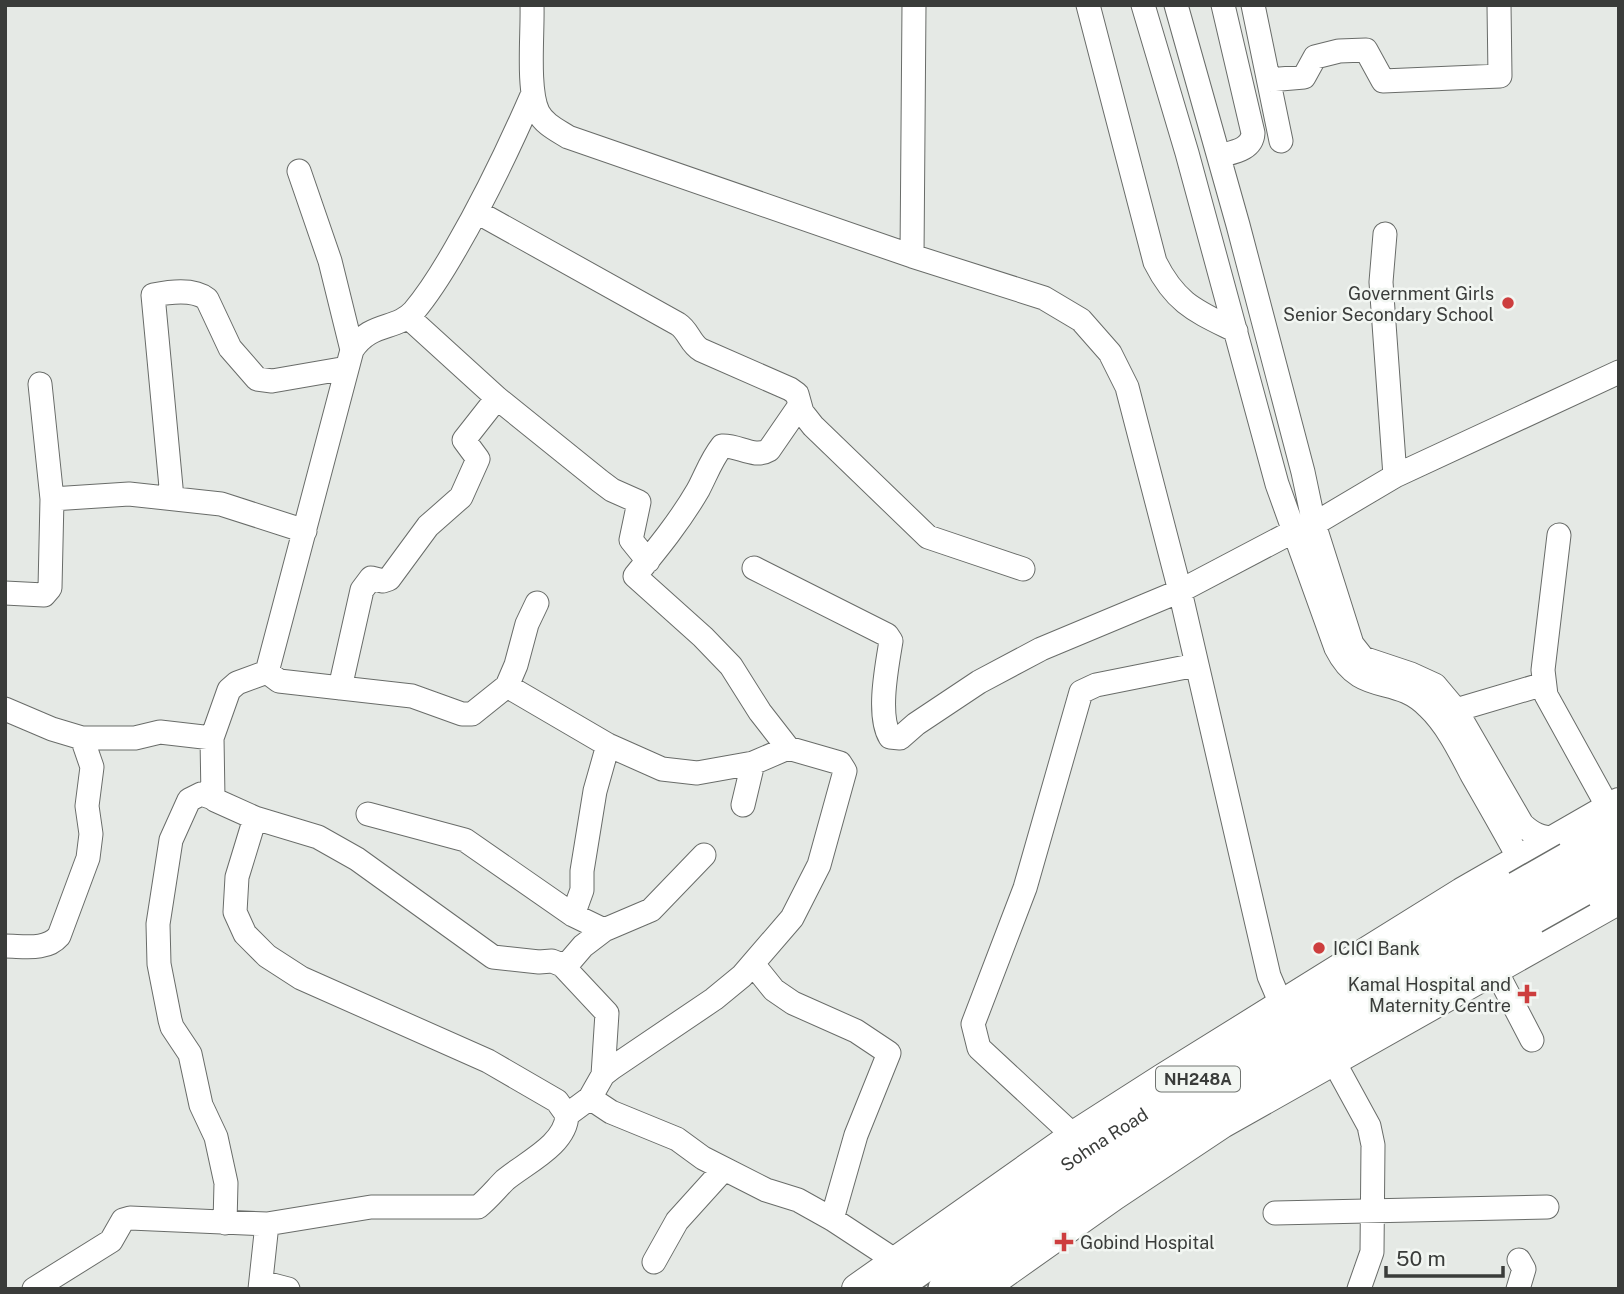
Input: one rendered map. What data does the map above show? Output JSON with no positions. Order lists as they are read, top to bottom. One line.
{"streets":{"highway":["NH248A","Sohna Road"]},"places":{"other":["Government Girls Senior Secondary School","ICICI Bank"],"health":["Kamal Hospital and Maternity Centre","Gobind Hospital"]},"scale_bar":"50 m"}
